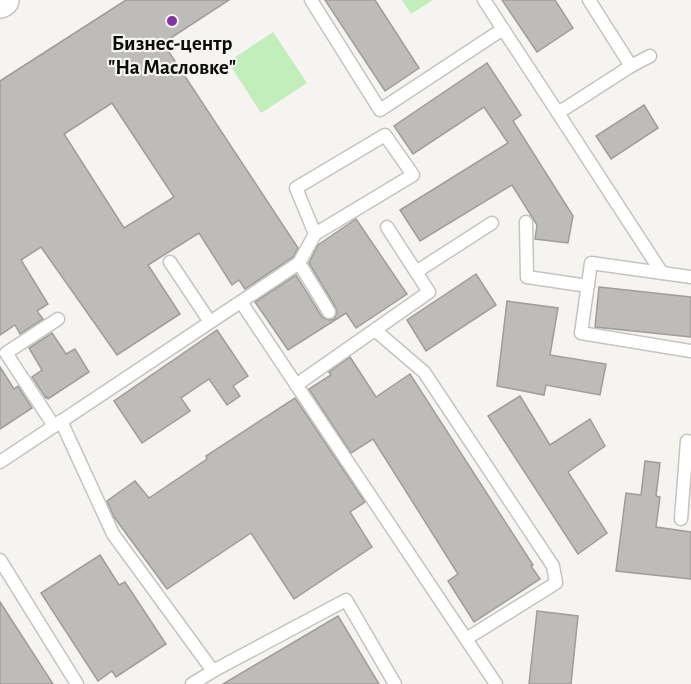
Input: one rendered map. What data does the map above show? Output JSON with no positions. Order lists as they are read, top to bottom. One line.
{"places":["Бизнес-центр \"На Масловке\""]}
